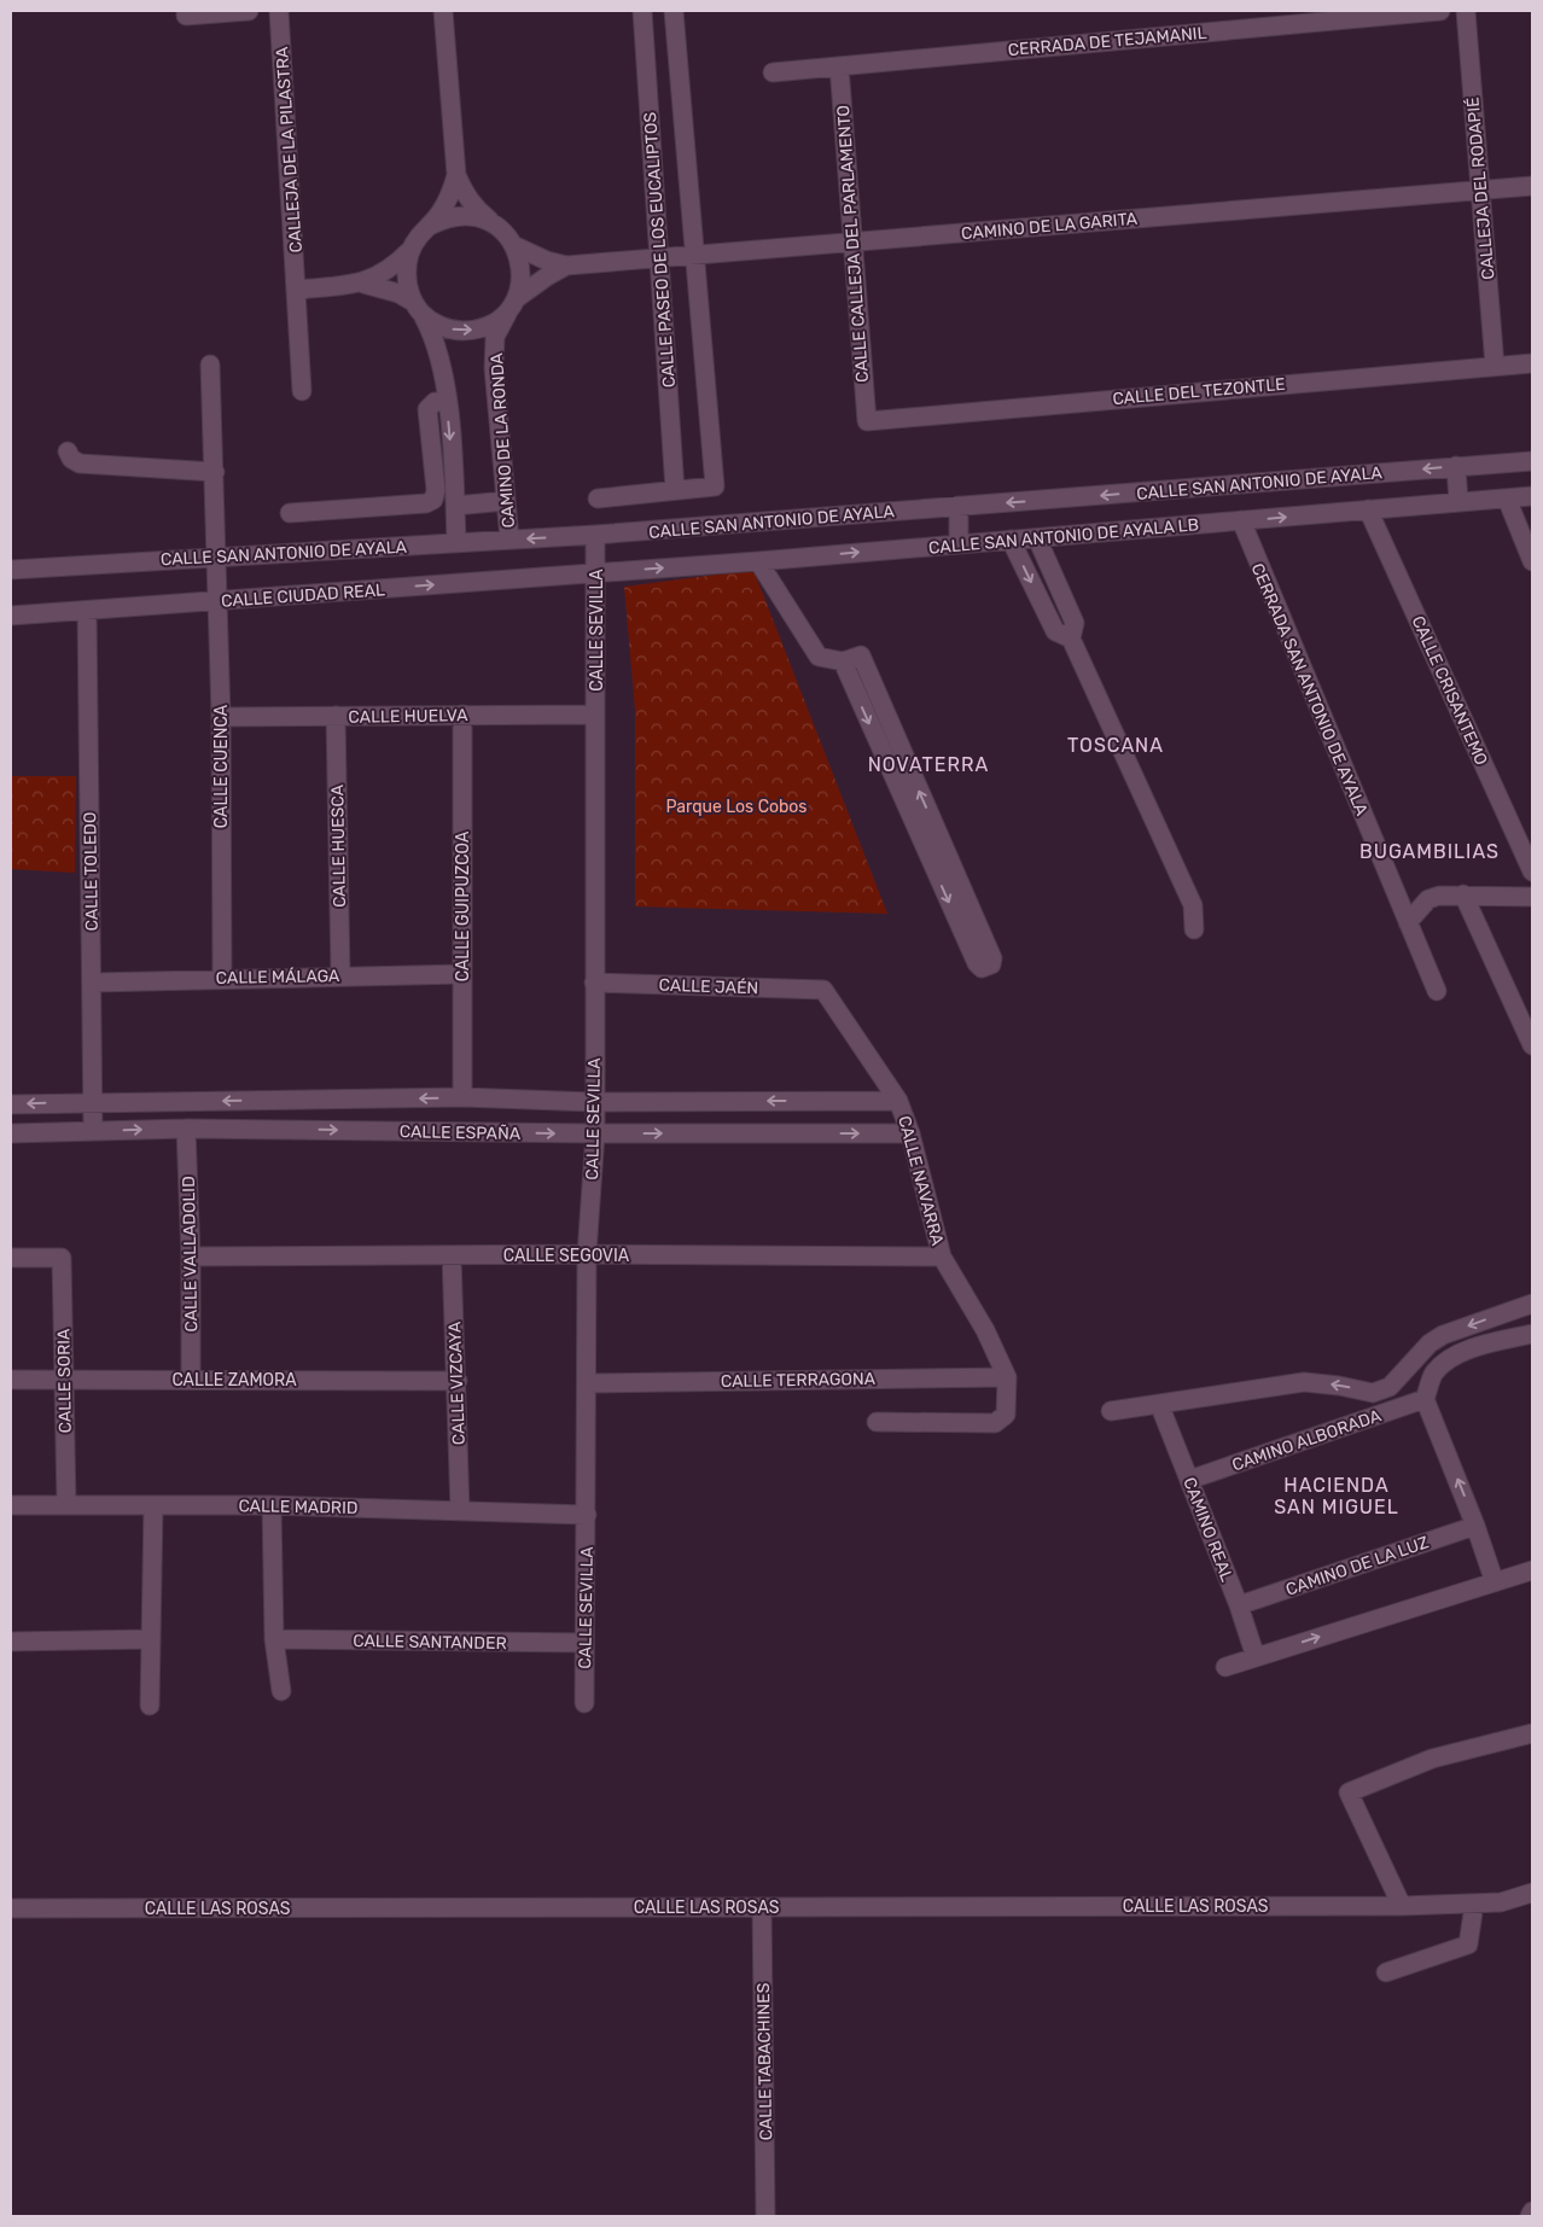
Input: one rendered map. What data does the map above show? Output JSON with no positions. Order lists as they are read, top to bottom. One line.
{"streets":{"street":["CERRADA DE TEJAMANIL","CALLEJA DE LA PILASTRA","CALLEJA DEL RODAPIÉ","CAMINO DE LA GARITA","CALLE CALLEJA DEL PARLAMENTO","CALLE PASEO DE LOS EUCALIPTOS","CALLE DEL TEZONTLE","CAMINO DE LA RONDA","CALLE SAN ANTONIO DE AYALA","CALLE SAN ANTONIO DE AYALA LB","CALLE CIUDAD REAL","CALLE SEVILLA","CERRADA SAN ANTONIO DE AYALA","CALLE CRISANTEMO","CALLE HUELVA","CALLE CUENCA","CALLE HUESCA","CALLE TOLEDO","CALLE GUIPUZCOA","CALLE MÁLAGA","CALLE JAÉN","CALLE ESPAÑA","CALLE NAVARRA","CALLE VALLADOLID","CALLE SEGOVIA","CALLE ZAMORA","CALLE TERRAGONA","CALLE SORIA","CALLE VIZCAYA","CAMINO ALBORADA","CALLE MADRID","CAMINO REAL","CAMINO DE LA LUZ","CALLE SANTANDER","CALLE LAS ROSAS","CALLE TABACHINES"]},"crossings":[["CERRADA DE TEJAMANIL","CALLE CALLEJA DEL PARLAMENTO"],["CALLEJA DEL RODAPIÉ","CAMINO DE LA GARITA"],["CALLEJA DEL RODAPIÉ","CALLE DEL TEZONTLE"],["CAMINO DE LA GARITA","CALLE CALLEJA DEL PARLAMENTO"],["CAMINO DE LA GARITA","CALLE PASEO DE LOS EUCALIPTOS"],["CAMINO DE LA GARITA","CAMINO DE LA RONDA"],["CALLE CALLEJA DEL PARLAMENTO","CALLE DEL TEZONTLE"],["CAMINO DE LA RONDA","CALLE SAN ANTONIO DE AYALA"],["CALLE SAN ANTONIO DE AYALA","CALLE SEVILLA"],["CALLE SAN ANTONIO DE AYALA","CALLE CUENCA"],["CALLE SAN ANTONIO DE AYALA LB","CALLE CIUDAD REAL"],["CALLE SAN ANTONIO DE AYALA LB","CALLE SEVILLA"],["CALLE SAN ANTONIO DE AYALA LB","CERRADA SAN ANTONIO DE AYALA"],["CALLE SAN ANTONIO DE AYALA LB","CALLE CRISANTEMO"],["CALLE CIUDAD REAL","CALLE SEVILLA"],["CALLE CIUDAD REAL","CALLE CUENCA"],["CALLE CIUDAD REAL","CALLE TOLEDO"],["CALLE SEVILLA","CALLE HUELVA"],["CALLE SEVILLA","CALLE JAÉN"],["CALLE SEVILLA","CALLE ESPAÑA"],["CALLE SEVILLA","CALLE SEGOVIA"],["CALLE SEVILLA","CALLE TERRAGONA"],["CALLE SEVILLA","CALLE MADRID"],["CALLE SEVILLA","CALLE SANTANDER"],["CALLE HUELVA","CALLE CUENCA"],["CALLE HUELVA","CALLE HUESCA"],["CALLE HUELVA","CALLE GUIPUZCOA"],["CALLE CUENCA","CALLE MÁLAGA"],["CALLE HUESCA","CALLE MÁLAGA"],["CALLE TOLEDO","CALLE MÁLAGA"],["CALLE TOLEDO","CALLE ESPAÑA"],["CALLE GUIPUZCOA","CALLE MÁLAGA"],["CALLE GUIPUZCOA","CALLE ESPAÑA"],["CALLE JAÉN","CALLE NAVARRA"],["CALLE ESPAÑA","CALLE NAVARRA"],["CALLE ESPAÑA","CALLE VALLADOLID"],["CALLE NAVARRA","CALLE SEGOVIA"],["CALLE NAVARRA","CALLE TERRAGONA"],["CALLE VALLADOLID","CALLE SEGOVIA"],["CALLE VALLADOLID","CALLE ZAMORA"],["CALLE SEGOVIA","CALLE VIZCAYA"],["CALLE ZAMORA","CALLE SORIA"],["CALLE ZAMORA","CALLE VIZCAYA"],["CALLE SORIA","CALLE MADRID"],["CALLE VIZCAYA","CALLE MADRID"],["CAMINO ALBORADA","CAMINO REAL"],["CAMINO REAL","CAMINO DE LA LUZ"],["CALLE LAS ROSAS","CALLE TABACHINES"]],"one_way":["CALLE SAN ANTONIO DE AYALA","CALLE SAN ANTONIO DE AYALA LB","CALLE CIUDAD REAL"],"districts":["TOSCANA","NOVATERRA","BUGAMBILIAS","HACIENDA SAN MIGUEL"],"parks":["Parque Los Cobos"]}
